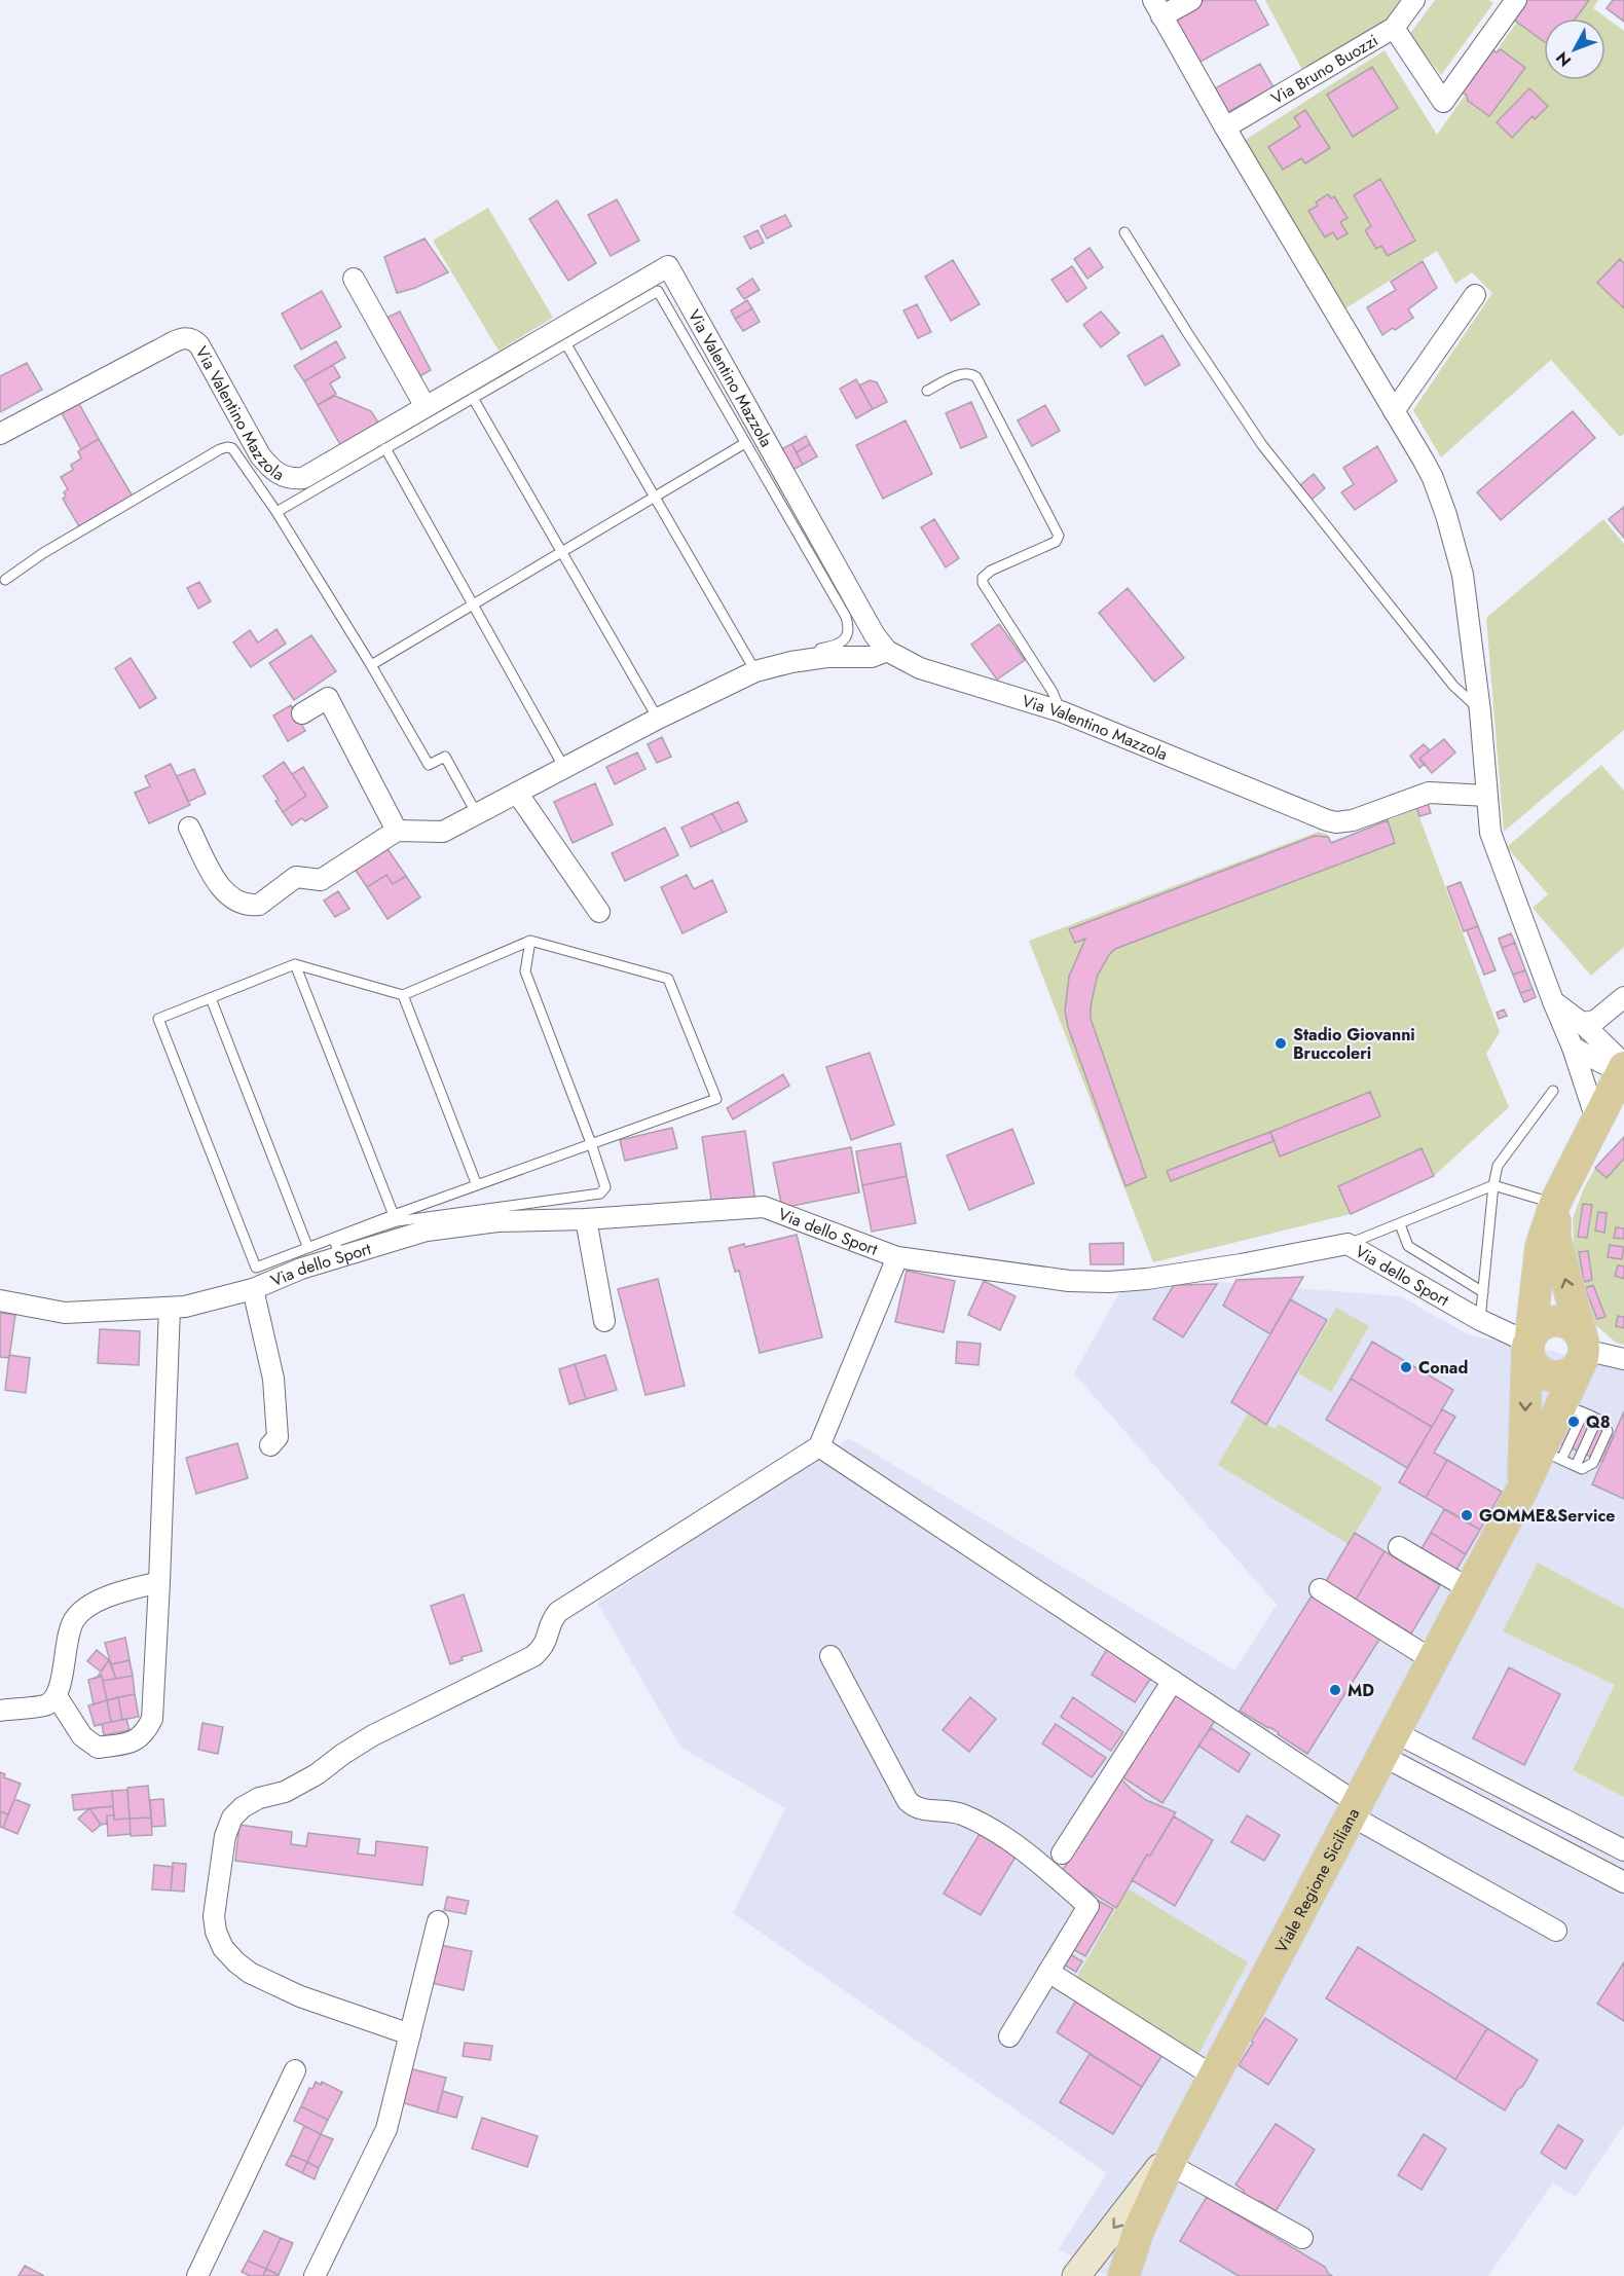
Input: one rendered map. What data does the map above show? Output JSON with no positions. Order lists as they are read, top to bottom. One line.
{"streets":{"main road":["Viale Regione Siciliana"],"street":["Via Bruno Buozzi","Via Valentino Mazzola","Via dello Sport"]},"crossings":[["Via dello Sport","Viale Regione Siciliana"]],"places":["Stadio Giovanni Bruccoleri","Conad","Q8","GOMME&Service","MD"],"north":"bottom left"}
